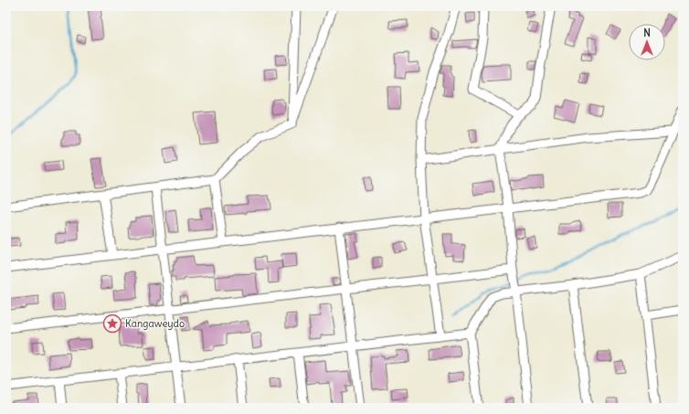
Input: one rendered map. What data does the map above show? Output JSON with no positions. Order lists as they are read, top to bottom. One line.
{"places":{"place":["Kangaweydo"]},"north":"top"}
